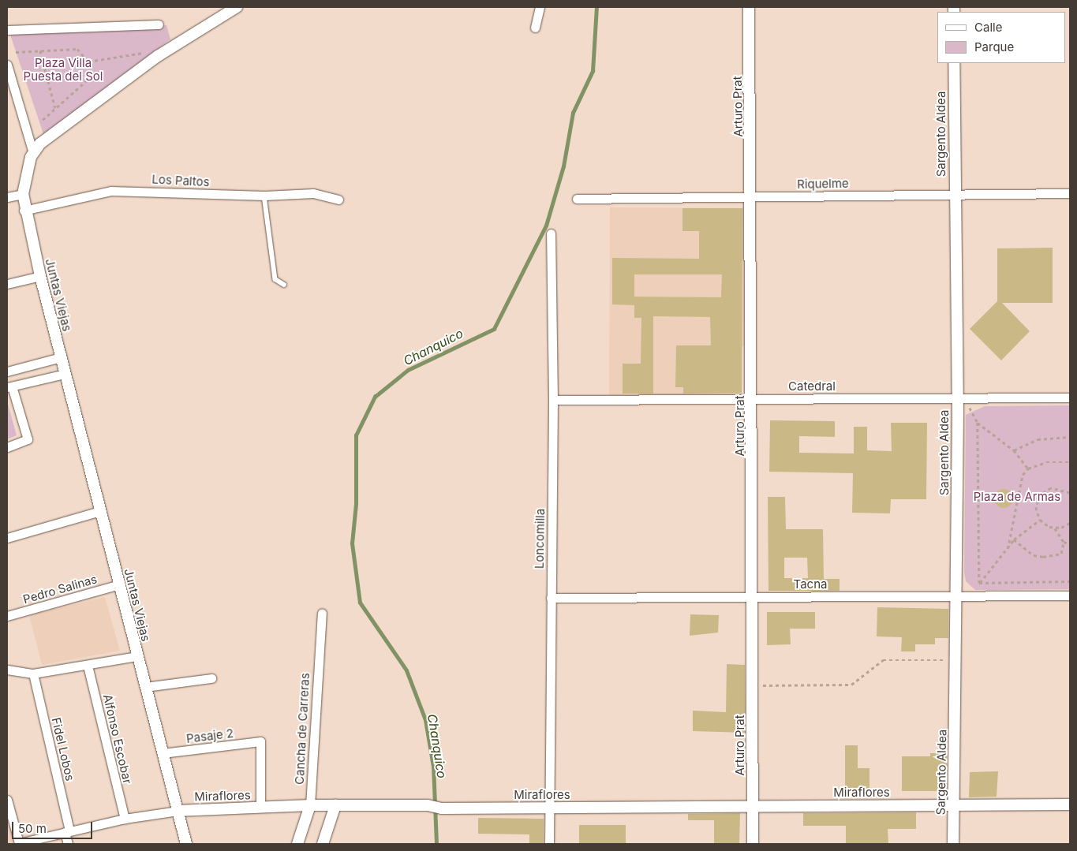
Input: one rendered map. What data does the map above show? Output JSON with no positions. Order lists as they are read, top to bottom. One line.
{"streets":{"street":["Arturo Prat","Sargento Aldea","Los Paltos","Riquelme","Juntas Viejas","Catedral","Loncomilla","Tacna","Pedro Salinas","Cancha de Carreras","Pasaje 2","Alfonso Escobar","Fidel Lobos","Miraflores"]},"crossings":[["Arturo Prat","Riquelme"],["Arturo Prat","Catedral"],["Arturo Prat","Tacna"],["Arturo Prat","Miraflores"],["Sargento Aldea","Riquelme"],["Sargento Aldea","Catedral"],["Sargento Aldea","Tacna"],["Sargento Aldea","Miraflores"],["Los Paltos","Juntas Viejas"],["Juntas Viejas","Pedro Salinas"],["Juntas Viejas","Pasaje 2"],["Juntas Viejas","Miraflores"],["Catedral","Loncomilla"],["Loncomilla","Tacna"],["Loncomilla","Miraflores"],["Cancha de Carreras","Miraflores"],["Pasaje 2","Miraflores"],["Alfonso Escobar","Miraflores"],["Fidel Lobos","Miraflores"]],"water":["Chanquico"],"parks":["Plaza Villa Puesta del Sol","Plaza de Armas"],"legend":["Calle","Parque"],"scale_bar":"50 m"}
